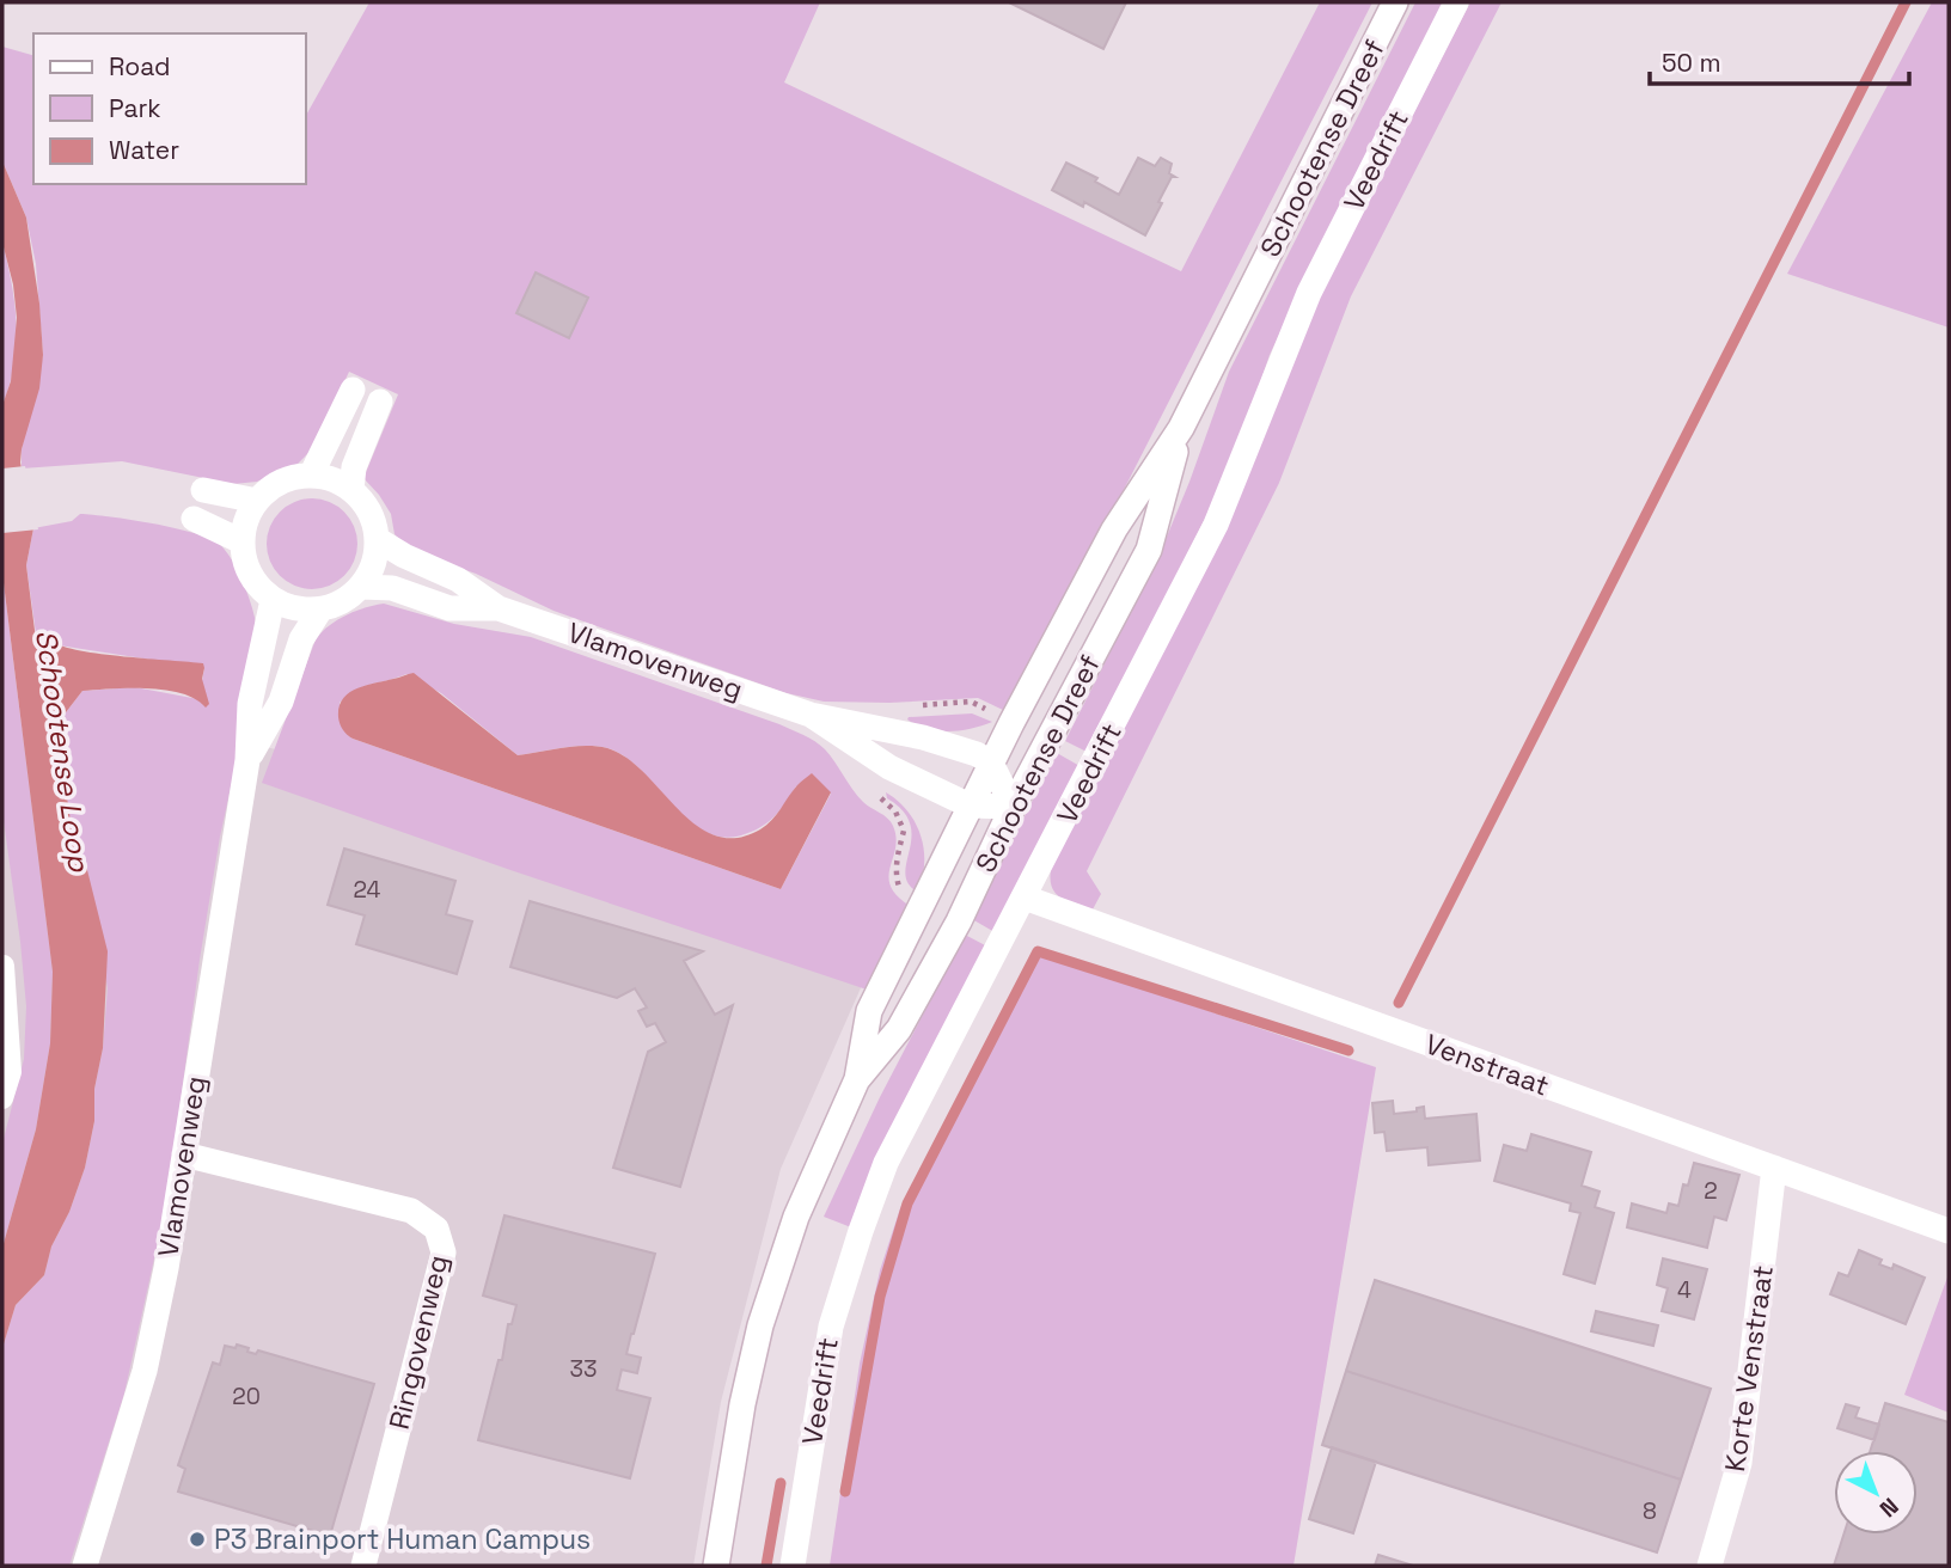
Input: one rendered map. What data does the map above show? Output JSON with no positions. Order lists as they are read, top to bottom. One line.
{"streets":{"street":["Schootense Dreef","Veedrift","Vlamovenweg","Venstraat","Ringovenweg","Korte Venstraat"]},"crossings":[["Schootense Dreef","Vlamovenweg"],["Veedrift","Venstraat"],["Vlamovenweg","Ringovenweg"],["Venstraat","Korte Venstraat"]],"water":["Schootense Loop"],"places":["P3 Brainport Human Campus"],"house_numbers":["24","2","4","33","20","8"],"legend":["Road","Park","Water"],"scale_bar":"50 m","north":"bottom right"}
